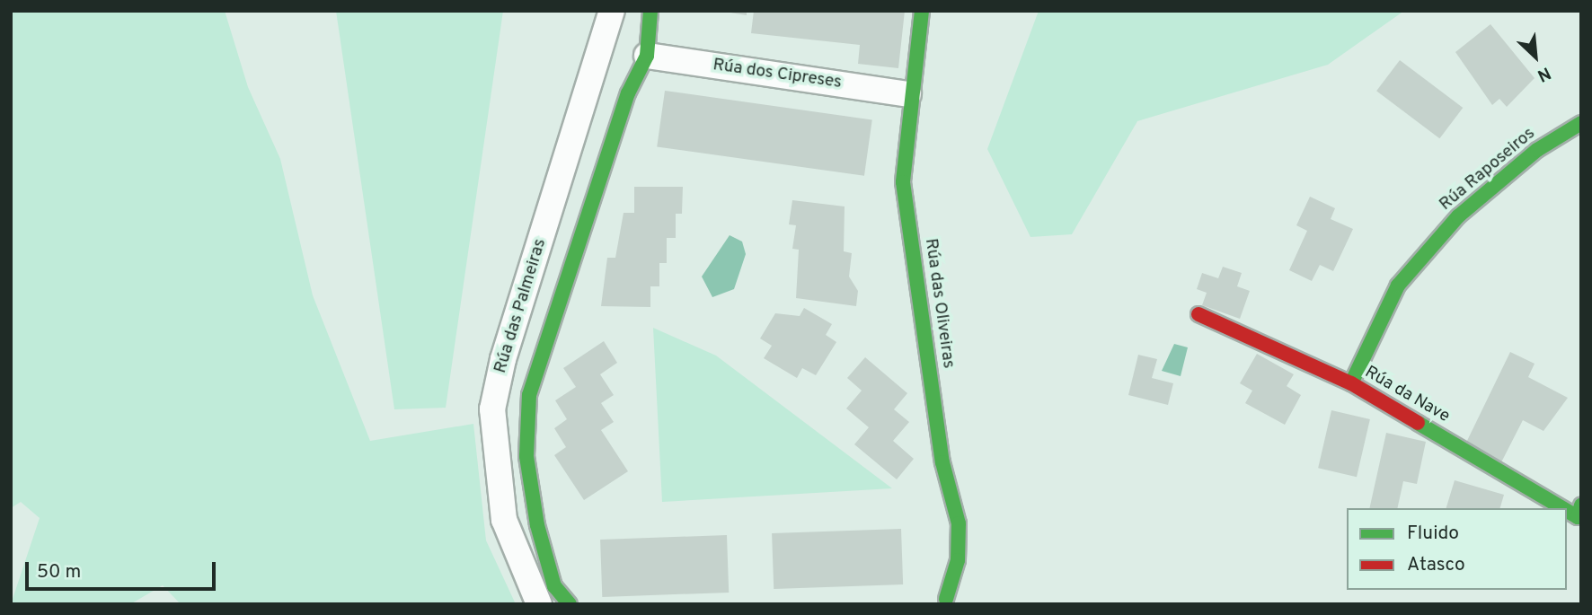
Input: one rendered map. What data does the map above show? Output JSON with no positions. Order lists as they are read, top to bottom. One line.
{"streets":{"street":["Rúa dos Cipreses","Rúa Raposeiros","Rúa das Oliveiras","Rúa das Palmeiras","Rúa da Nave"]},"crossings":[["Rúa dos Cipreses","Rúa das Oliveiras"],["Rúa dos Cipreses","Rúa das Palmeiras"],["Rúa Raposeiros","Rúa da Nave"]],"legend":["Fluido","Atasco"],"scale_bar":"50 m","north":"bottom right"}
